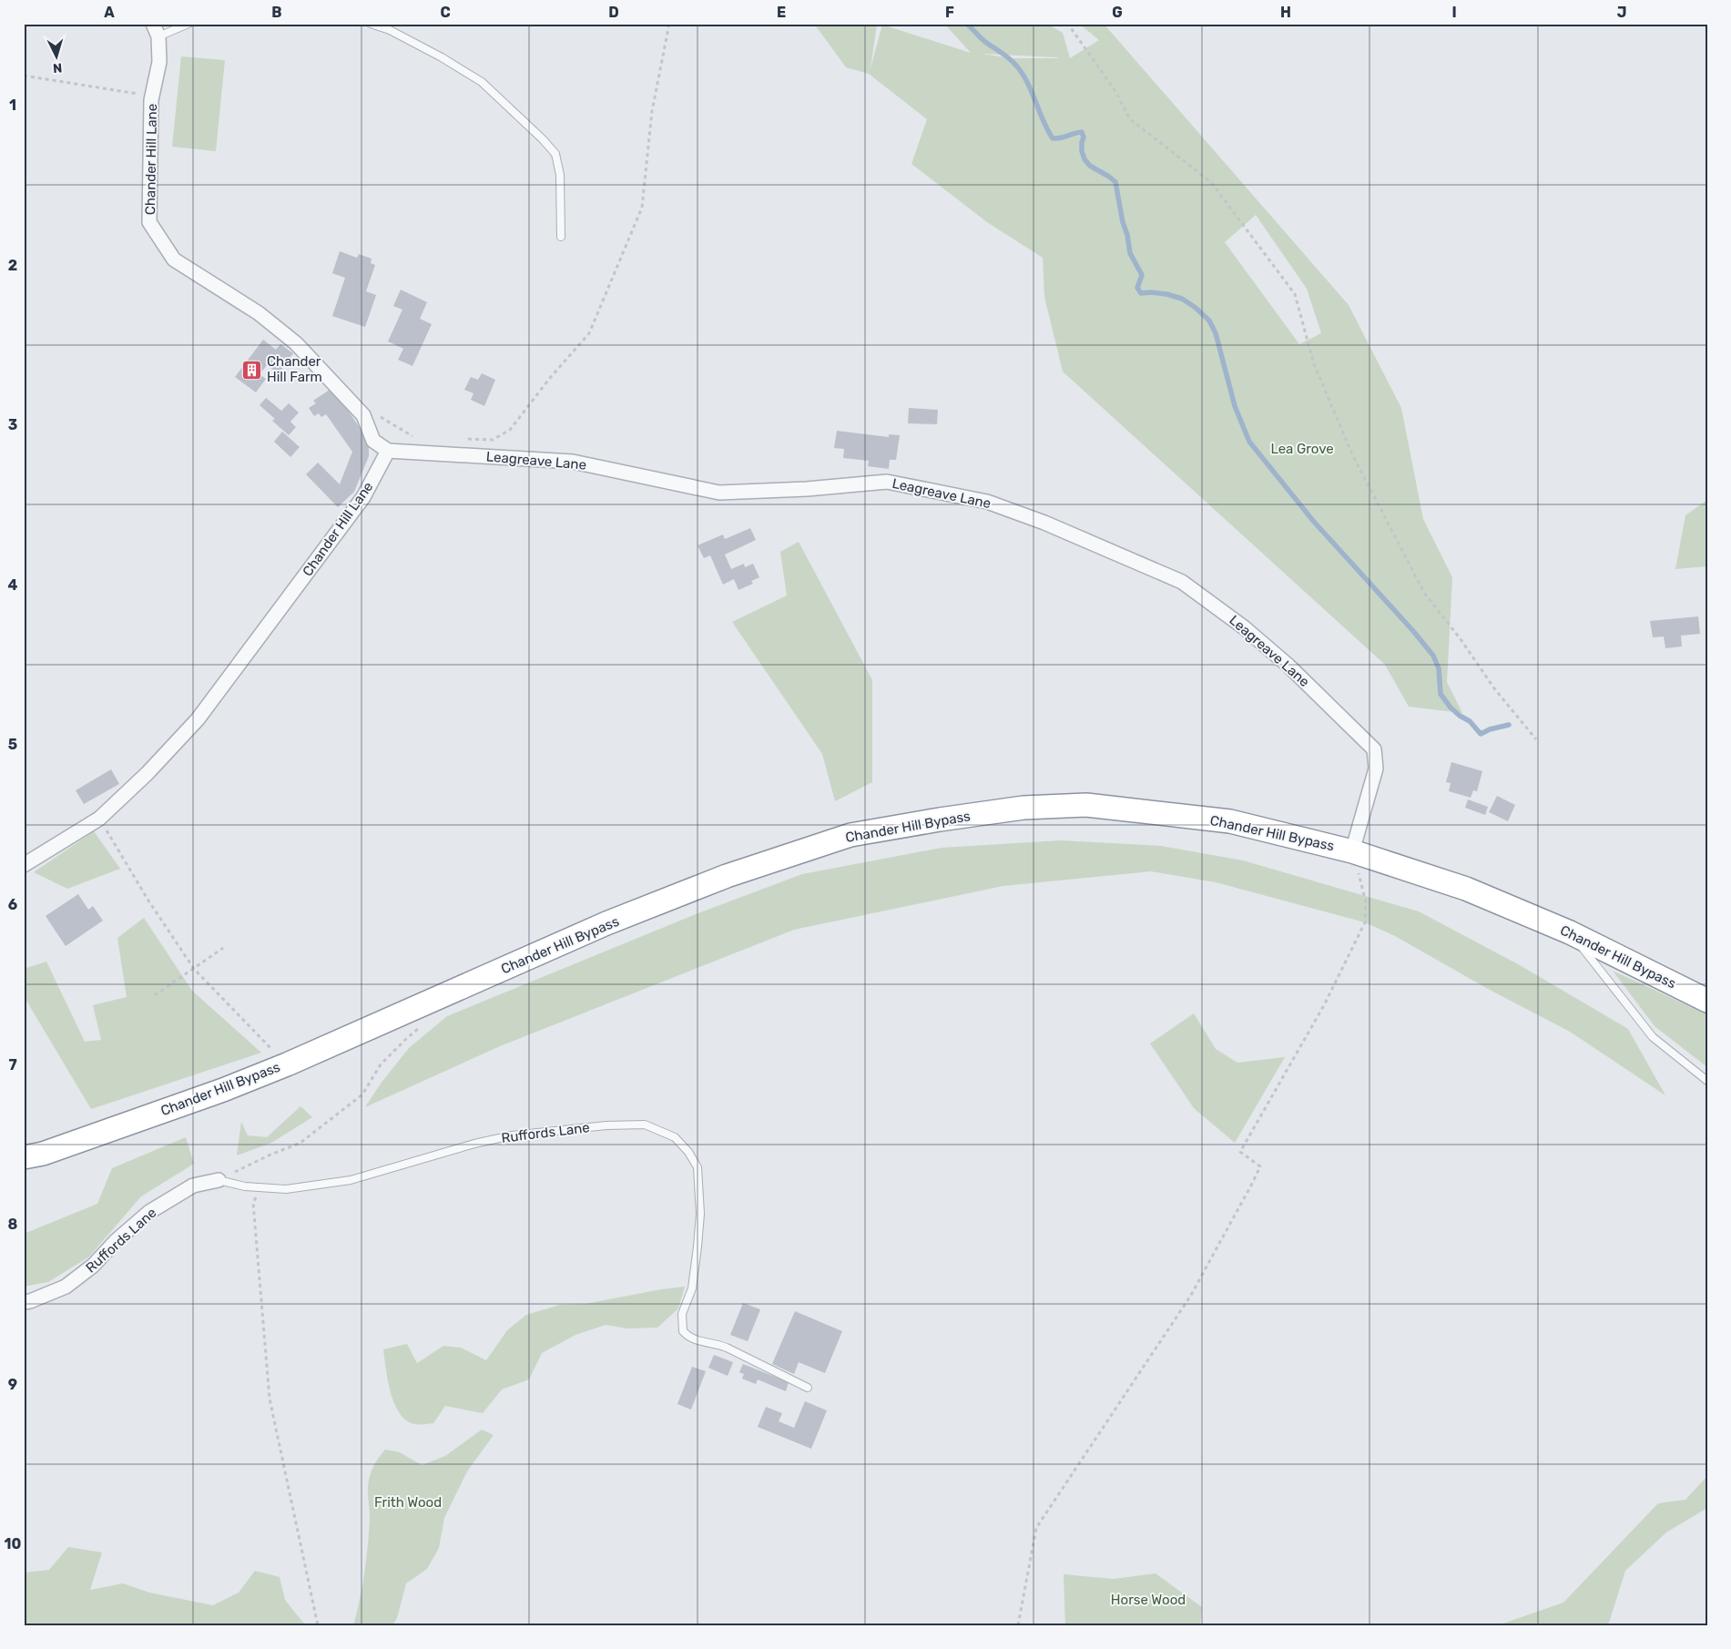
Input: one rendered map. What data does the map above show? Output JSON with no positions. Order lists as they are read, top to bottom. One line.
{"streets":{"highway":["Chander Hill Bypass"],"street":["Chander Hill Lane","Leagreave Lane","Ruffords Lane"]},"crossings":[["Chander Hill Lane","Leagreave Lane"],["Leagreave Lane","Chander Hill Bypass"]],"parks":["Lea Grove","Frith Wood","Horse Wood"],"places":{"building":["Chander Hill Farm"]},"north":"bottom","grid":{"columns":["A","B","C","D","E","F","G","H","I","J"],"rows":["1","2","3","4","5","6","7","8","9","10"]}}
